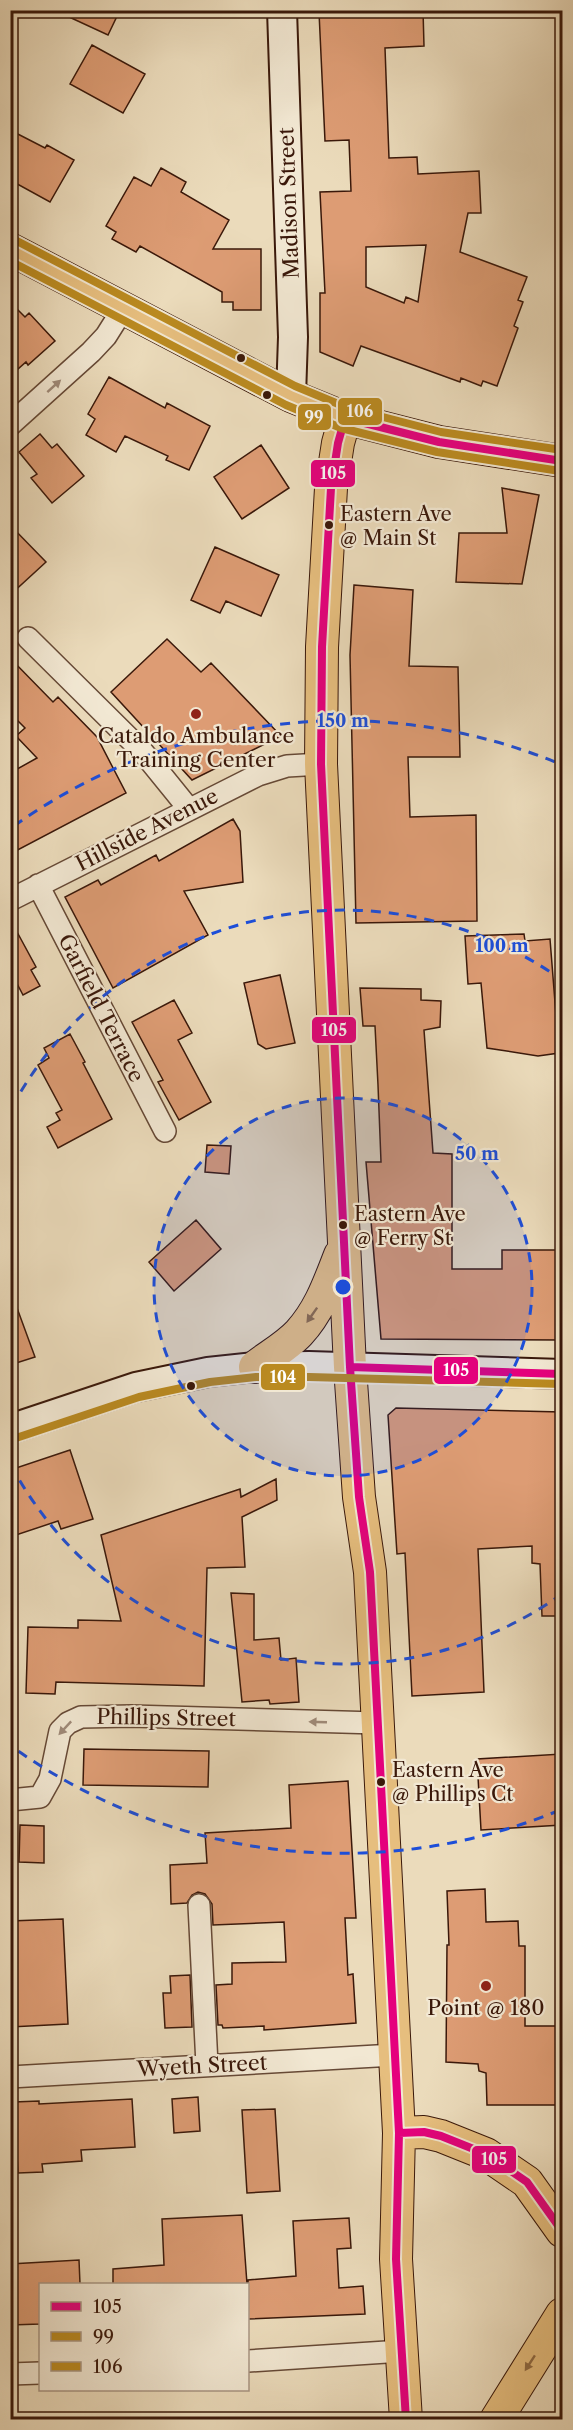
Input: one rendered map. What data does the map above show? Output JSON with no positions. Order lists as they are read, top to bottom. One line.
{"streets":{"main road":["Madison Street"],"street":["Hillside Avenue","Garfield Terrace","Phillips Street","Wyeth Street"]},"crossings":[["Hillside Avenue","Garfield Terrace"]],"one_way":["Phillips Street"],"places":["Eastern Ave @ Main St","Cataldo Ambulance Training Center","Eastern Ave @ Ferry St","Eastern Ave @ Phillips Ct","Point @ 180"],"lines":["transit line 106","transit line 99","transit line 105","transit line 104"],"legend":["105","99","106"],"rings":["150 m","100 m","50 m"]}
